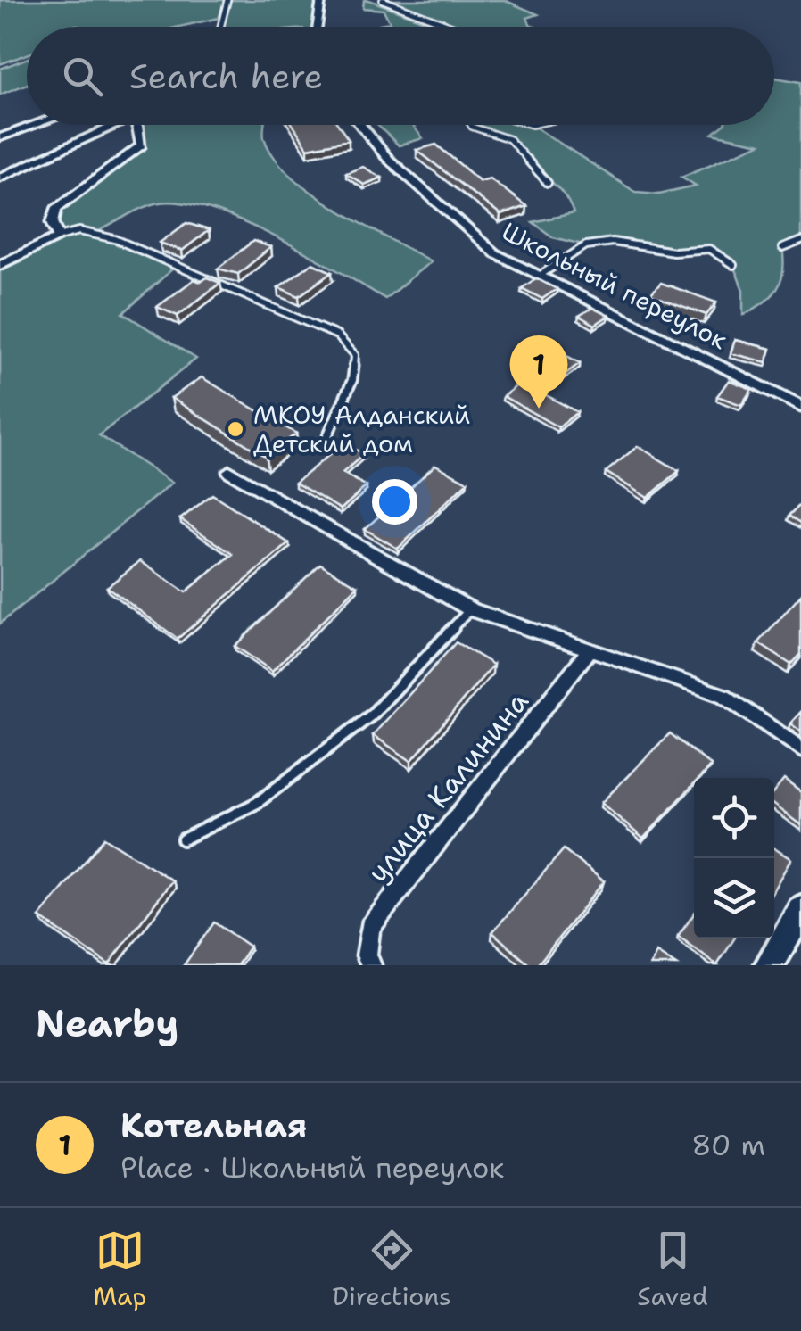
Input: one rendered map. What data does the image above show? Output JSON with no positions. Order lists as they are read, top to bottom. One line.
{"streets":{"street":["Школьный переулок","улица Калинина"]},"places":["МКОУ Алданский Детский дом"],"page":{"search":"Search here","pins":"1","heading":"Nearby","list":[{"mark":"1","name":"Котельная","note":"Place · Школьный переулок","value":"80 m"}],"nav":["Map","Directions","Saved"]}}
